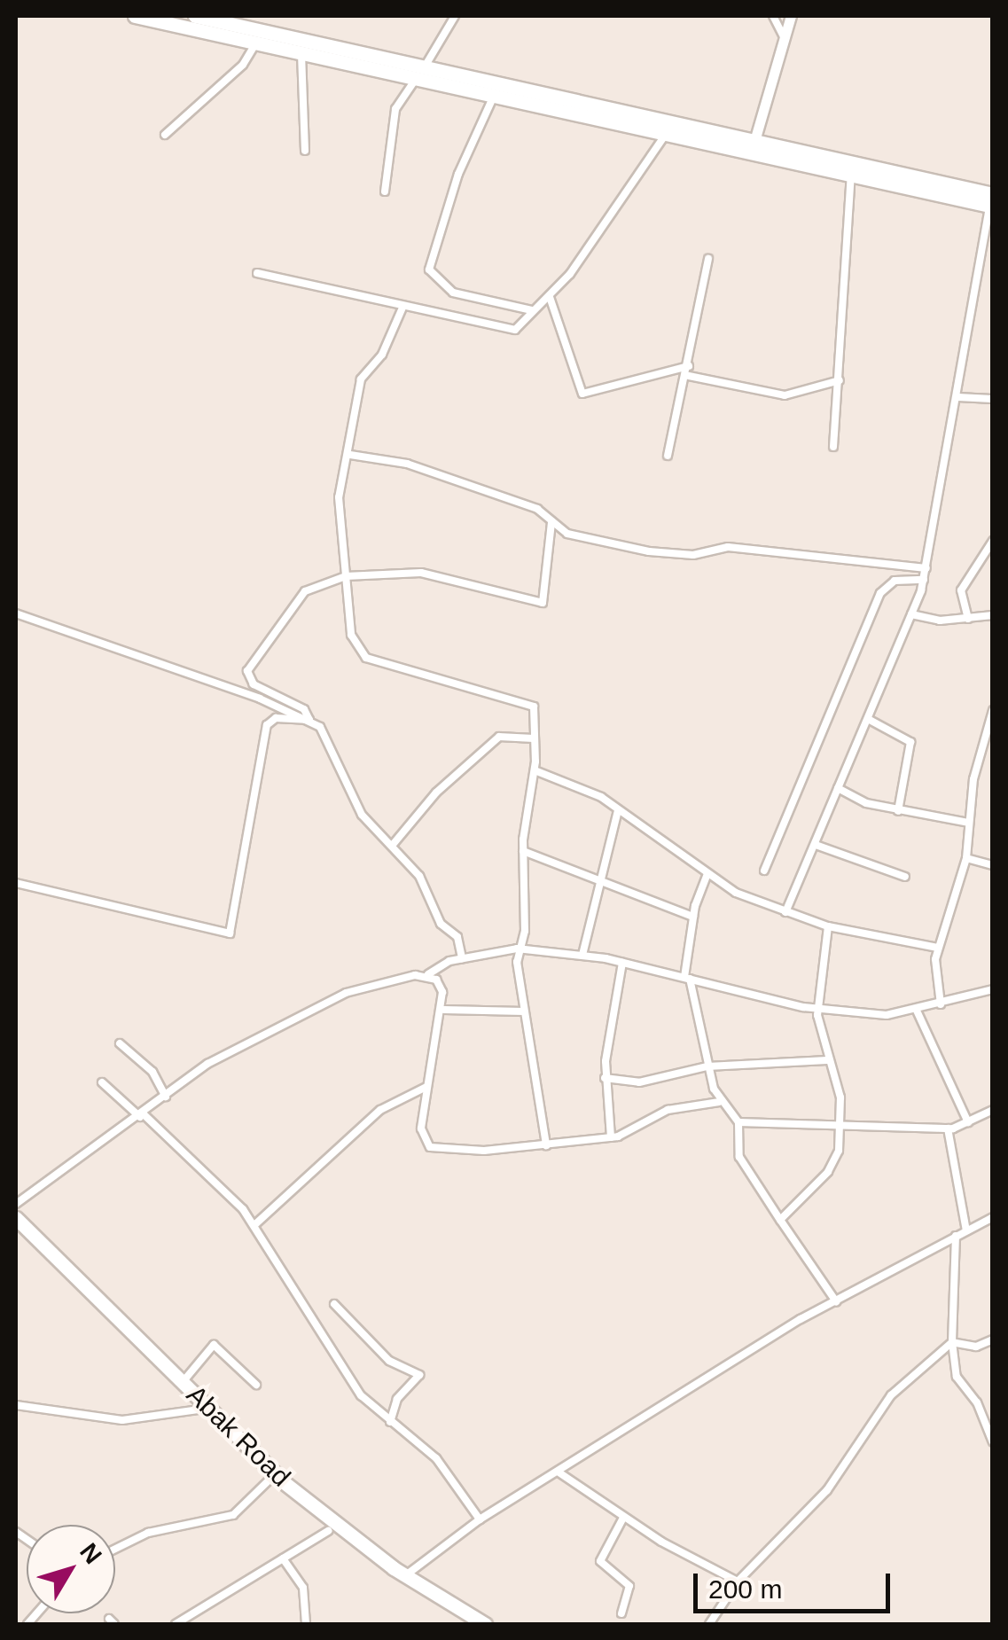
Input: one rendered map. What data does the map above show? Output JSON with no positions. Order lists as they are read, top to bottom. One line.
{"streets":{"highway":["Abak Road"]},"scale_bar":"200 m","north":"top right"}
